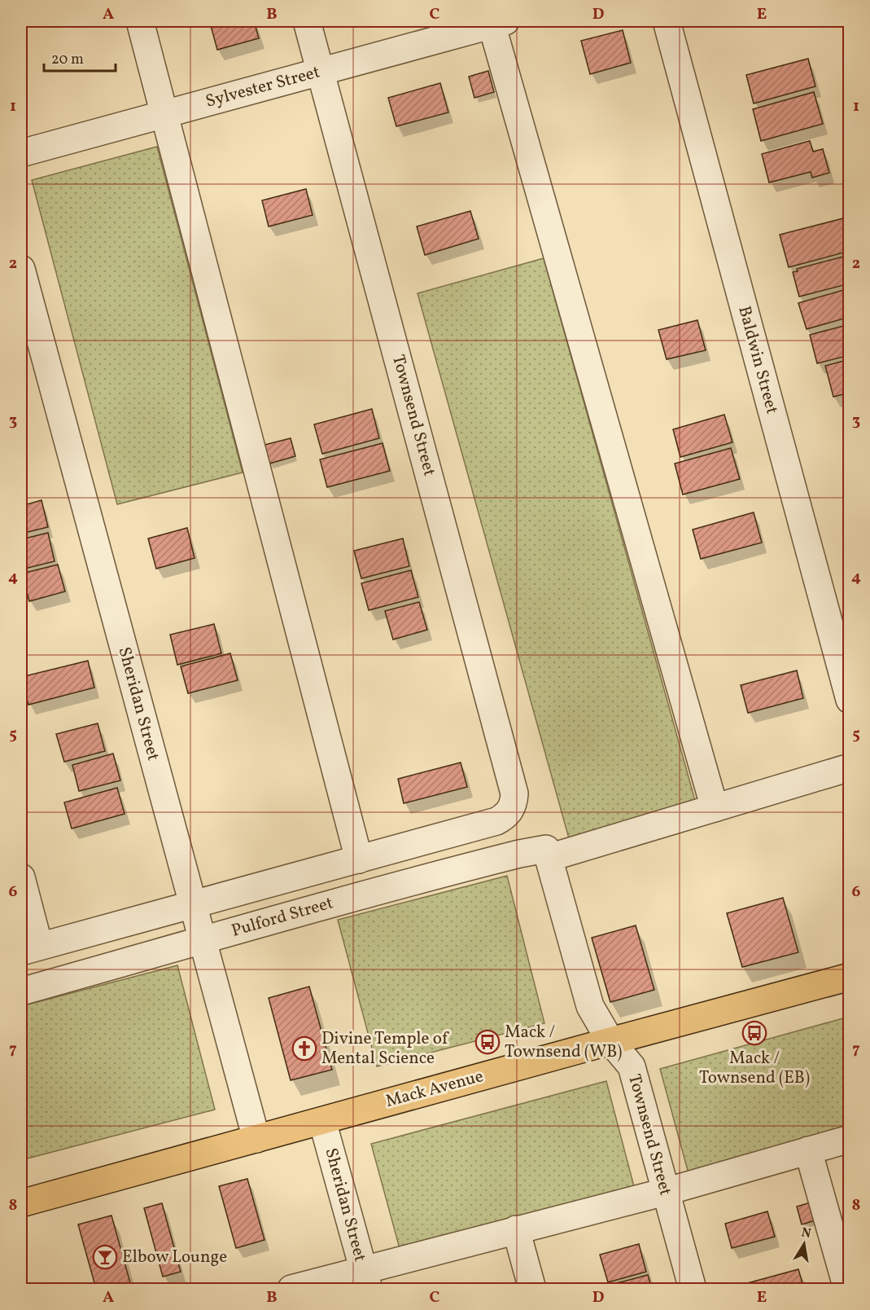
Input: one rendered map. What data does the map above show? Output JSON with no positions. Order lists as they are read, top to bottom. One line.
{"streets":{"main road":["Mack Avenue"],"street":["Sylvester Street","Baldwin Street","Townsend Street","Sheridan Street","Pulford Street"]},"crossings":[["Sylvester Street","Townsend Street"],["Townsend Street","Pulford Street"],["Townsend Street","Mack Avenue"],["Sheridan Street","Pulford Street"],["Sheridan Street","Mack Avenue"]],"places":{"bus stop":["Mack / Townsend (EB)","Mack / Townsend (WB)"],"church":["Divine Temple of Mental Science"],"bar":["Elbow Lounge"]},"scale_bar":"20 m","north":"top","grid":{"columns":["A","B","C","D","E"],"rows":["1","2","3","4","5","6","7","8"]}}
